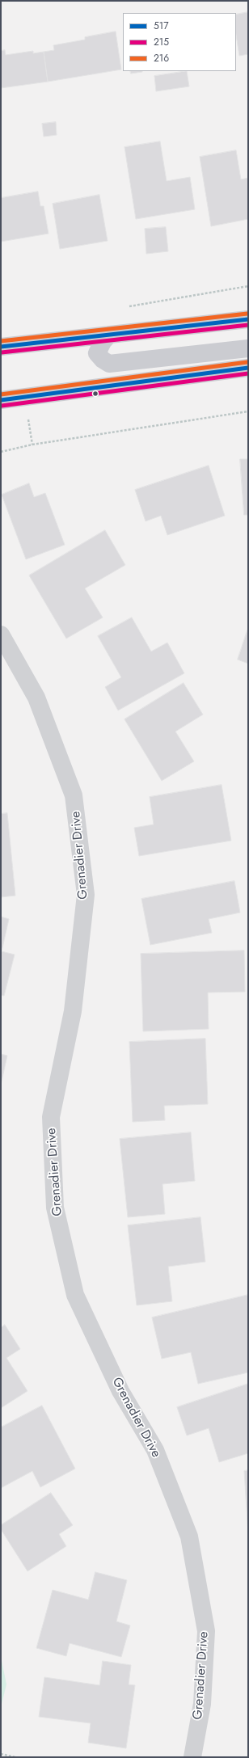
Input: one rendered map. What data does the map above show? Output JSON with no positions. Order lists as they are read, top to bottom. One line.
{"streets":{"street":["Grenadier Drive"]},"lines":["transit line 216","transit line 517","transit line 215"],"legend":["517","215","216"]}
